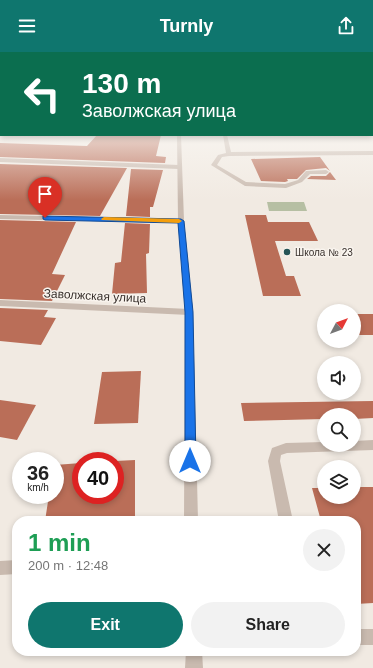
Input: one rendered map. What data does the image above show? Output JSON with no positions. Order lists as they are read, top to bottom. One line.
{"streets":{"street":["Заволжская улица"]},"places":["Школа № 23"],"north":"top right","page":{"header":"Turnly","turn":["130 m","Заволжская улица"],"speed":"36 km/h","limit":"40","heading":["1 min","200 m · 12:48"],"buttons":["Exit","Share"]}}
